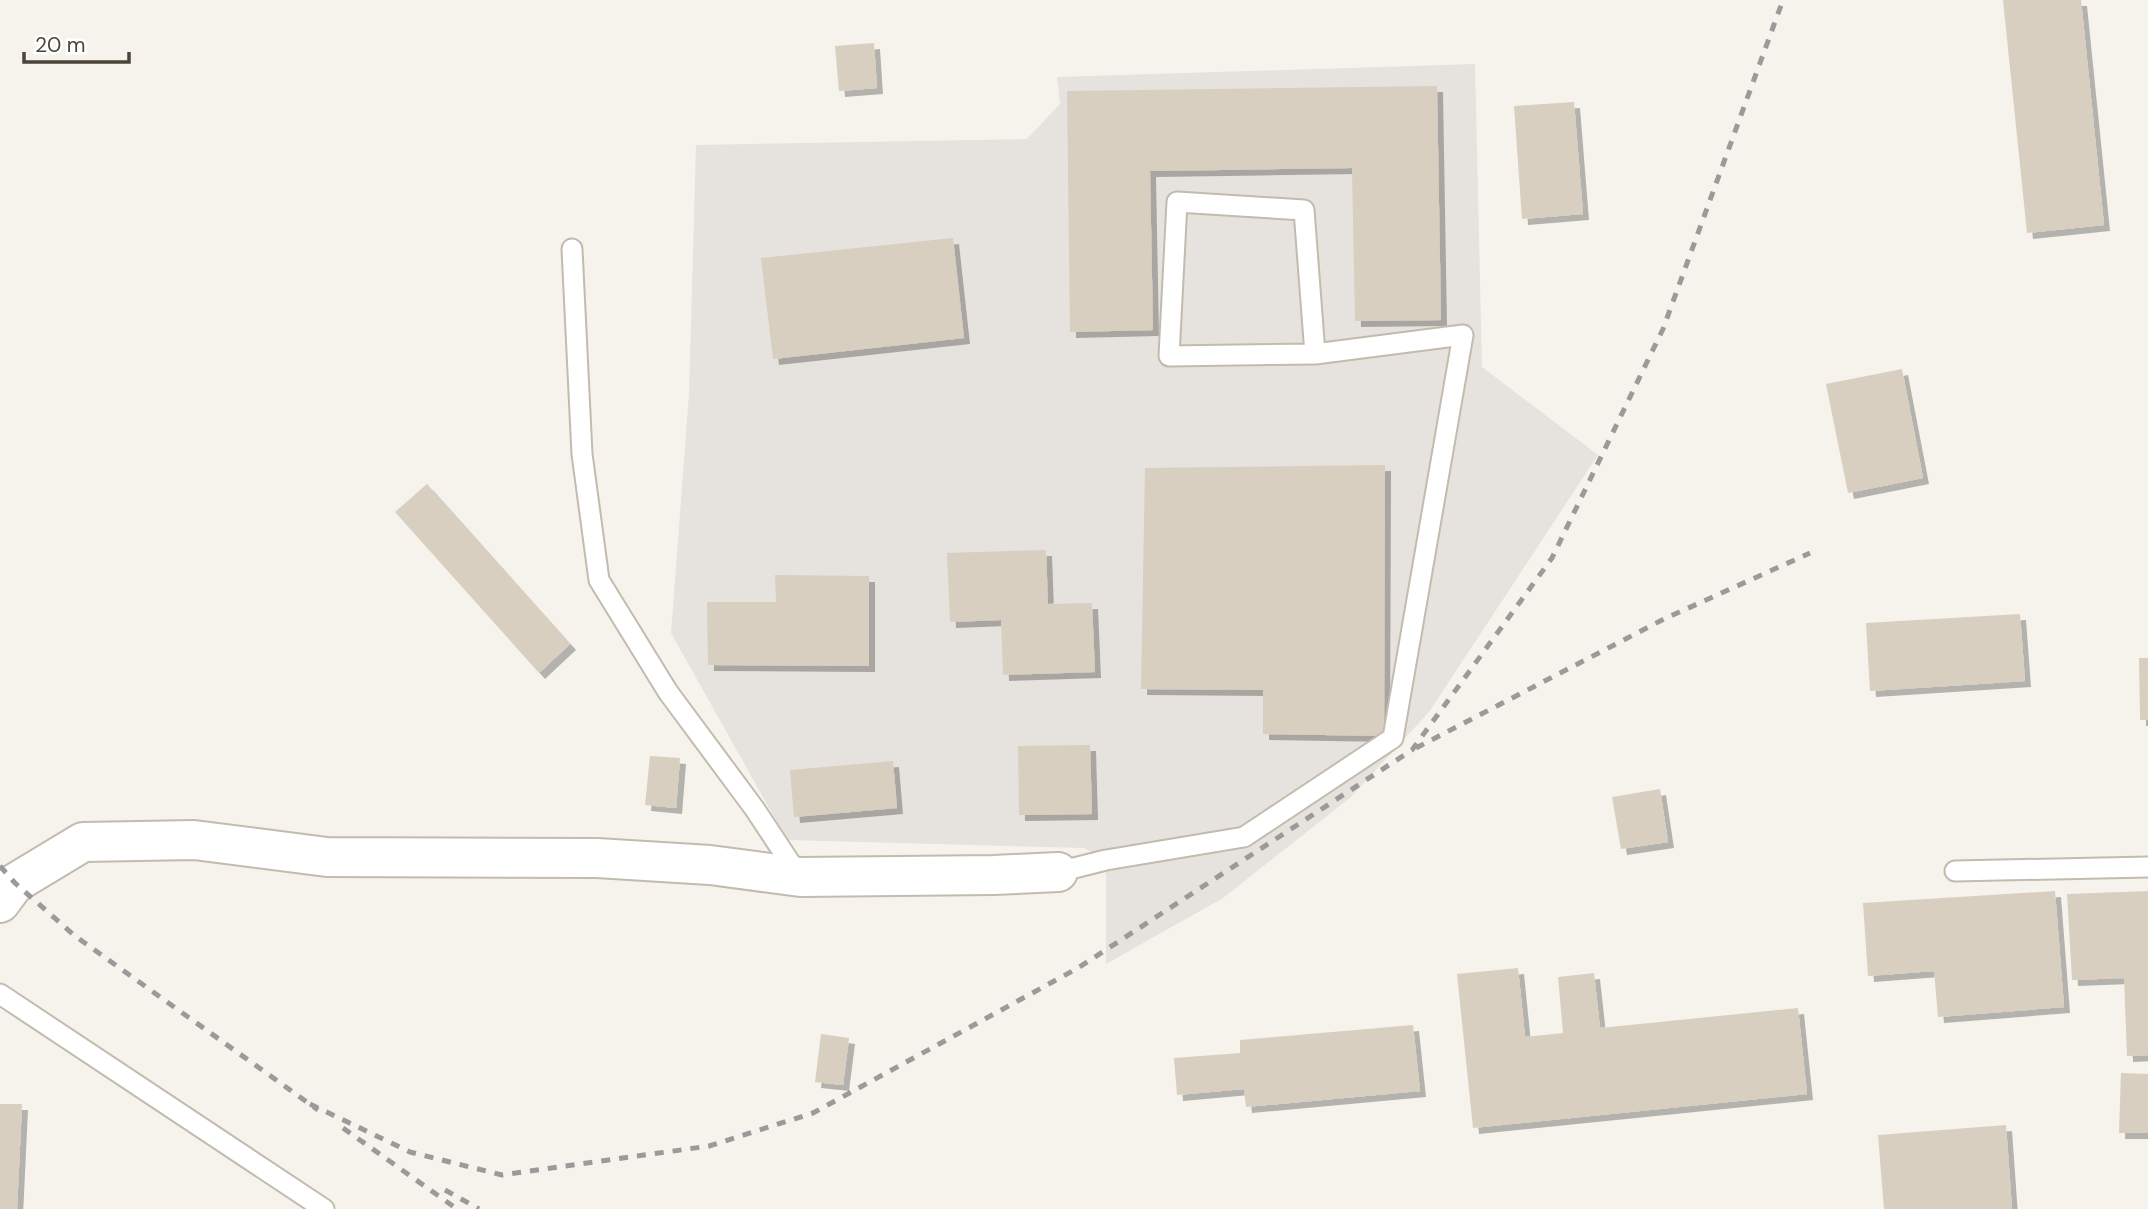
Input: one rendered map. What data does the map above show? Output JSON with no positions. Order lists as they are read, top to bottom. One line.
{"scale_bar":"20 m"}
